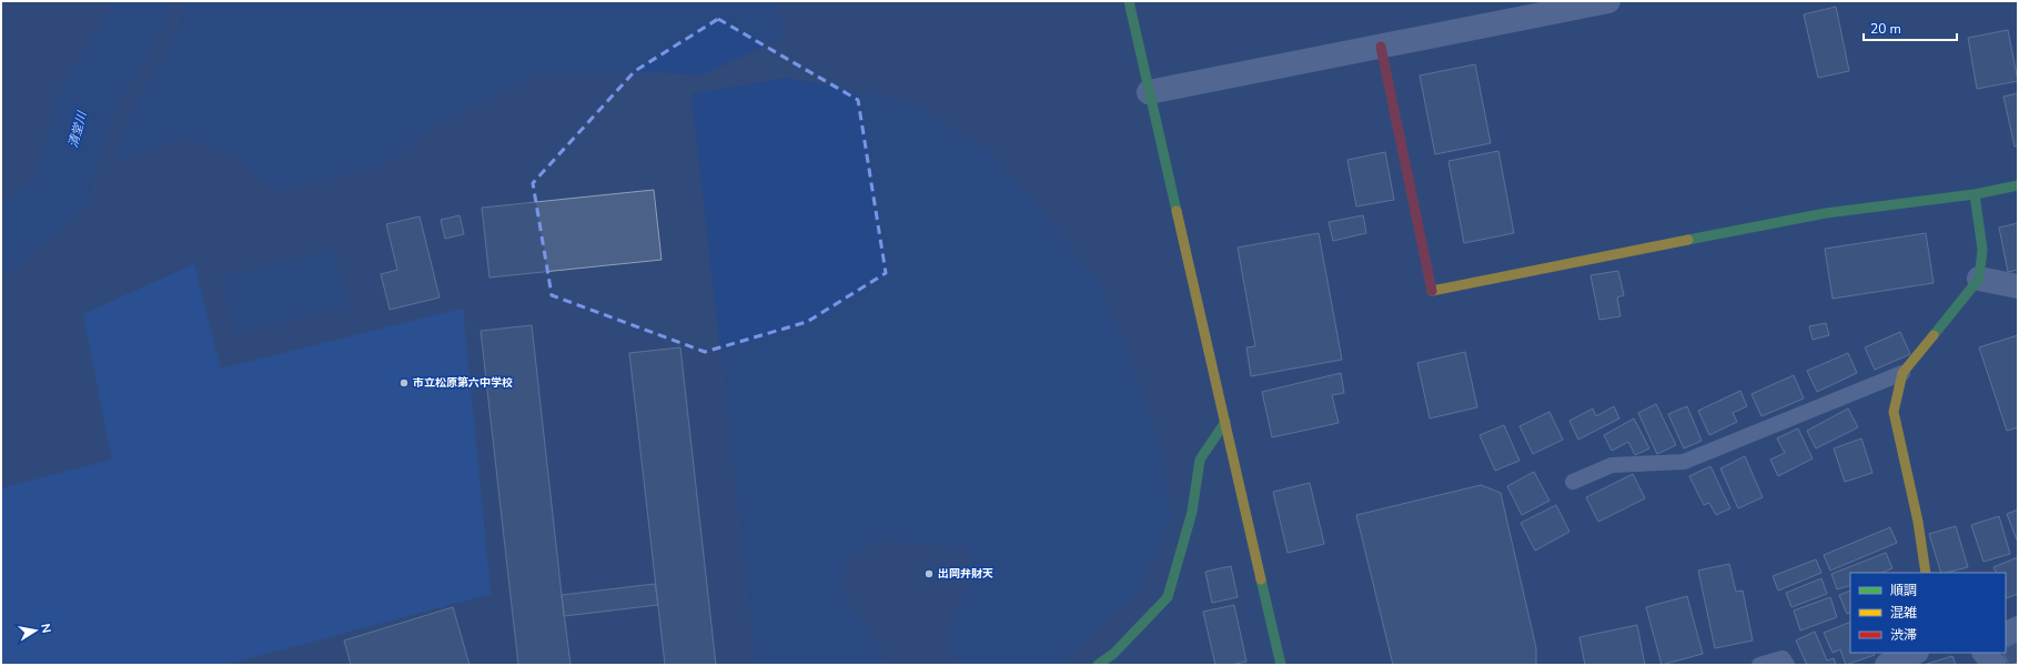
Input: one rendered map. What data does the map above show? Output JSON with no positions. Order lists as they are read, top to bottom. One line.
{"water":["清堂川"],"places":["市立松原第六中学校","出岡弁財天"],"legend":["順調","混雑","渋滞"],"scale_bar":"20 m","north":"right"}
